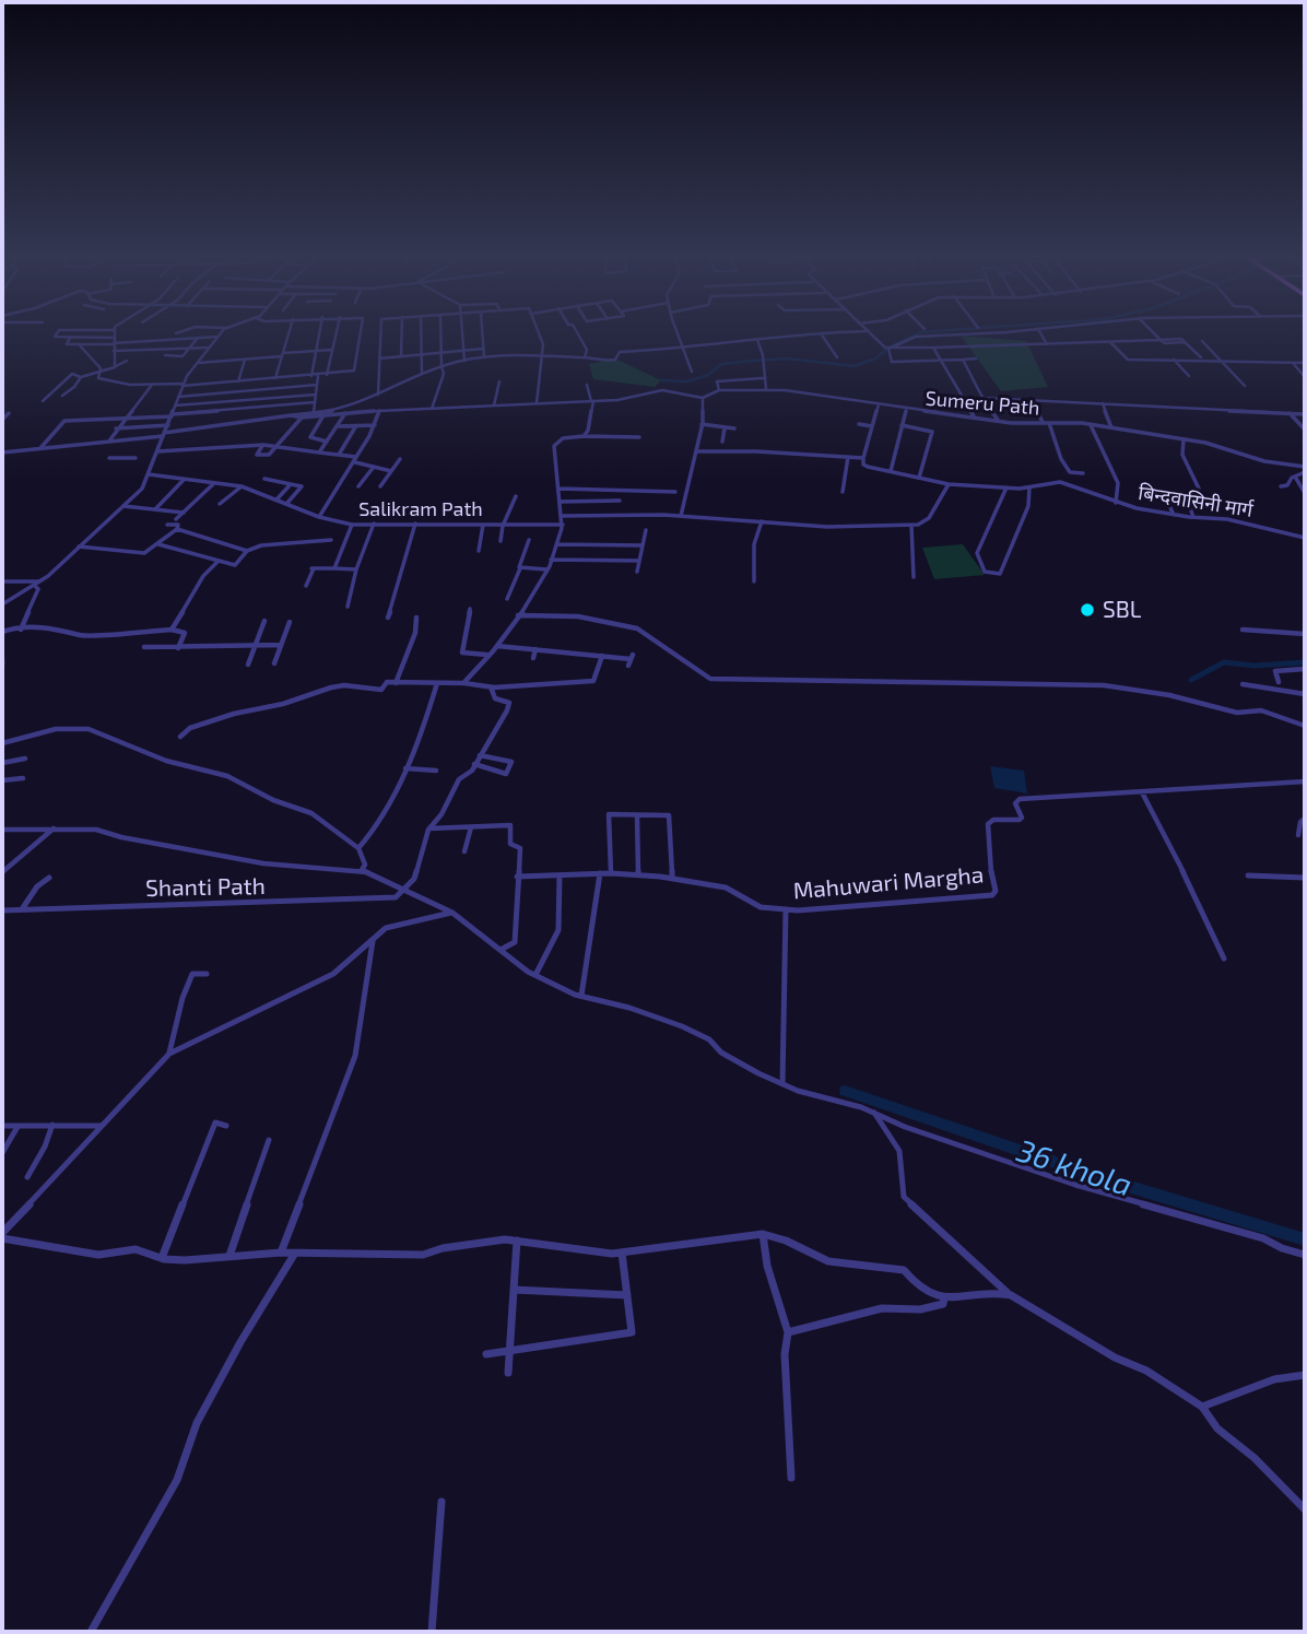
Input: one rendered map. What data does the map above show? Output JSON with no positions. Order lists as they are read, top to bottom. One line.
{"streets":{"street":["Sumeru Path","बिन्दवासिनी मार्ग","Salikram Path","Mahuwari Margha","Shanti Path"]},"water":["36 khola"],"places":["SBL"]}
